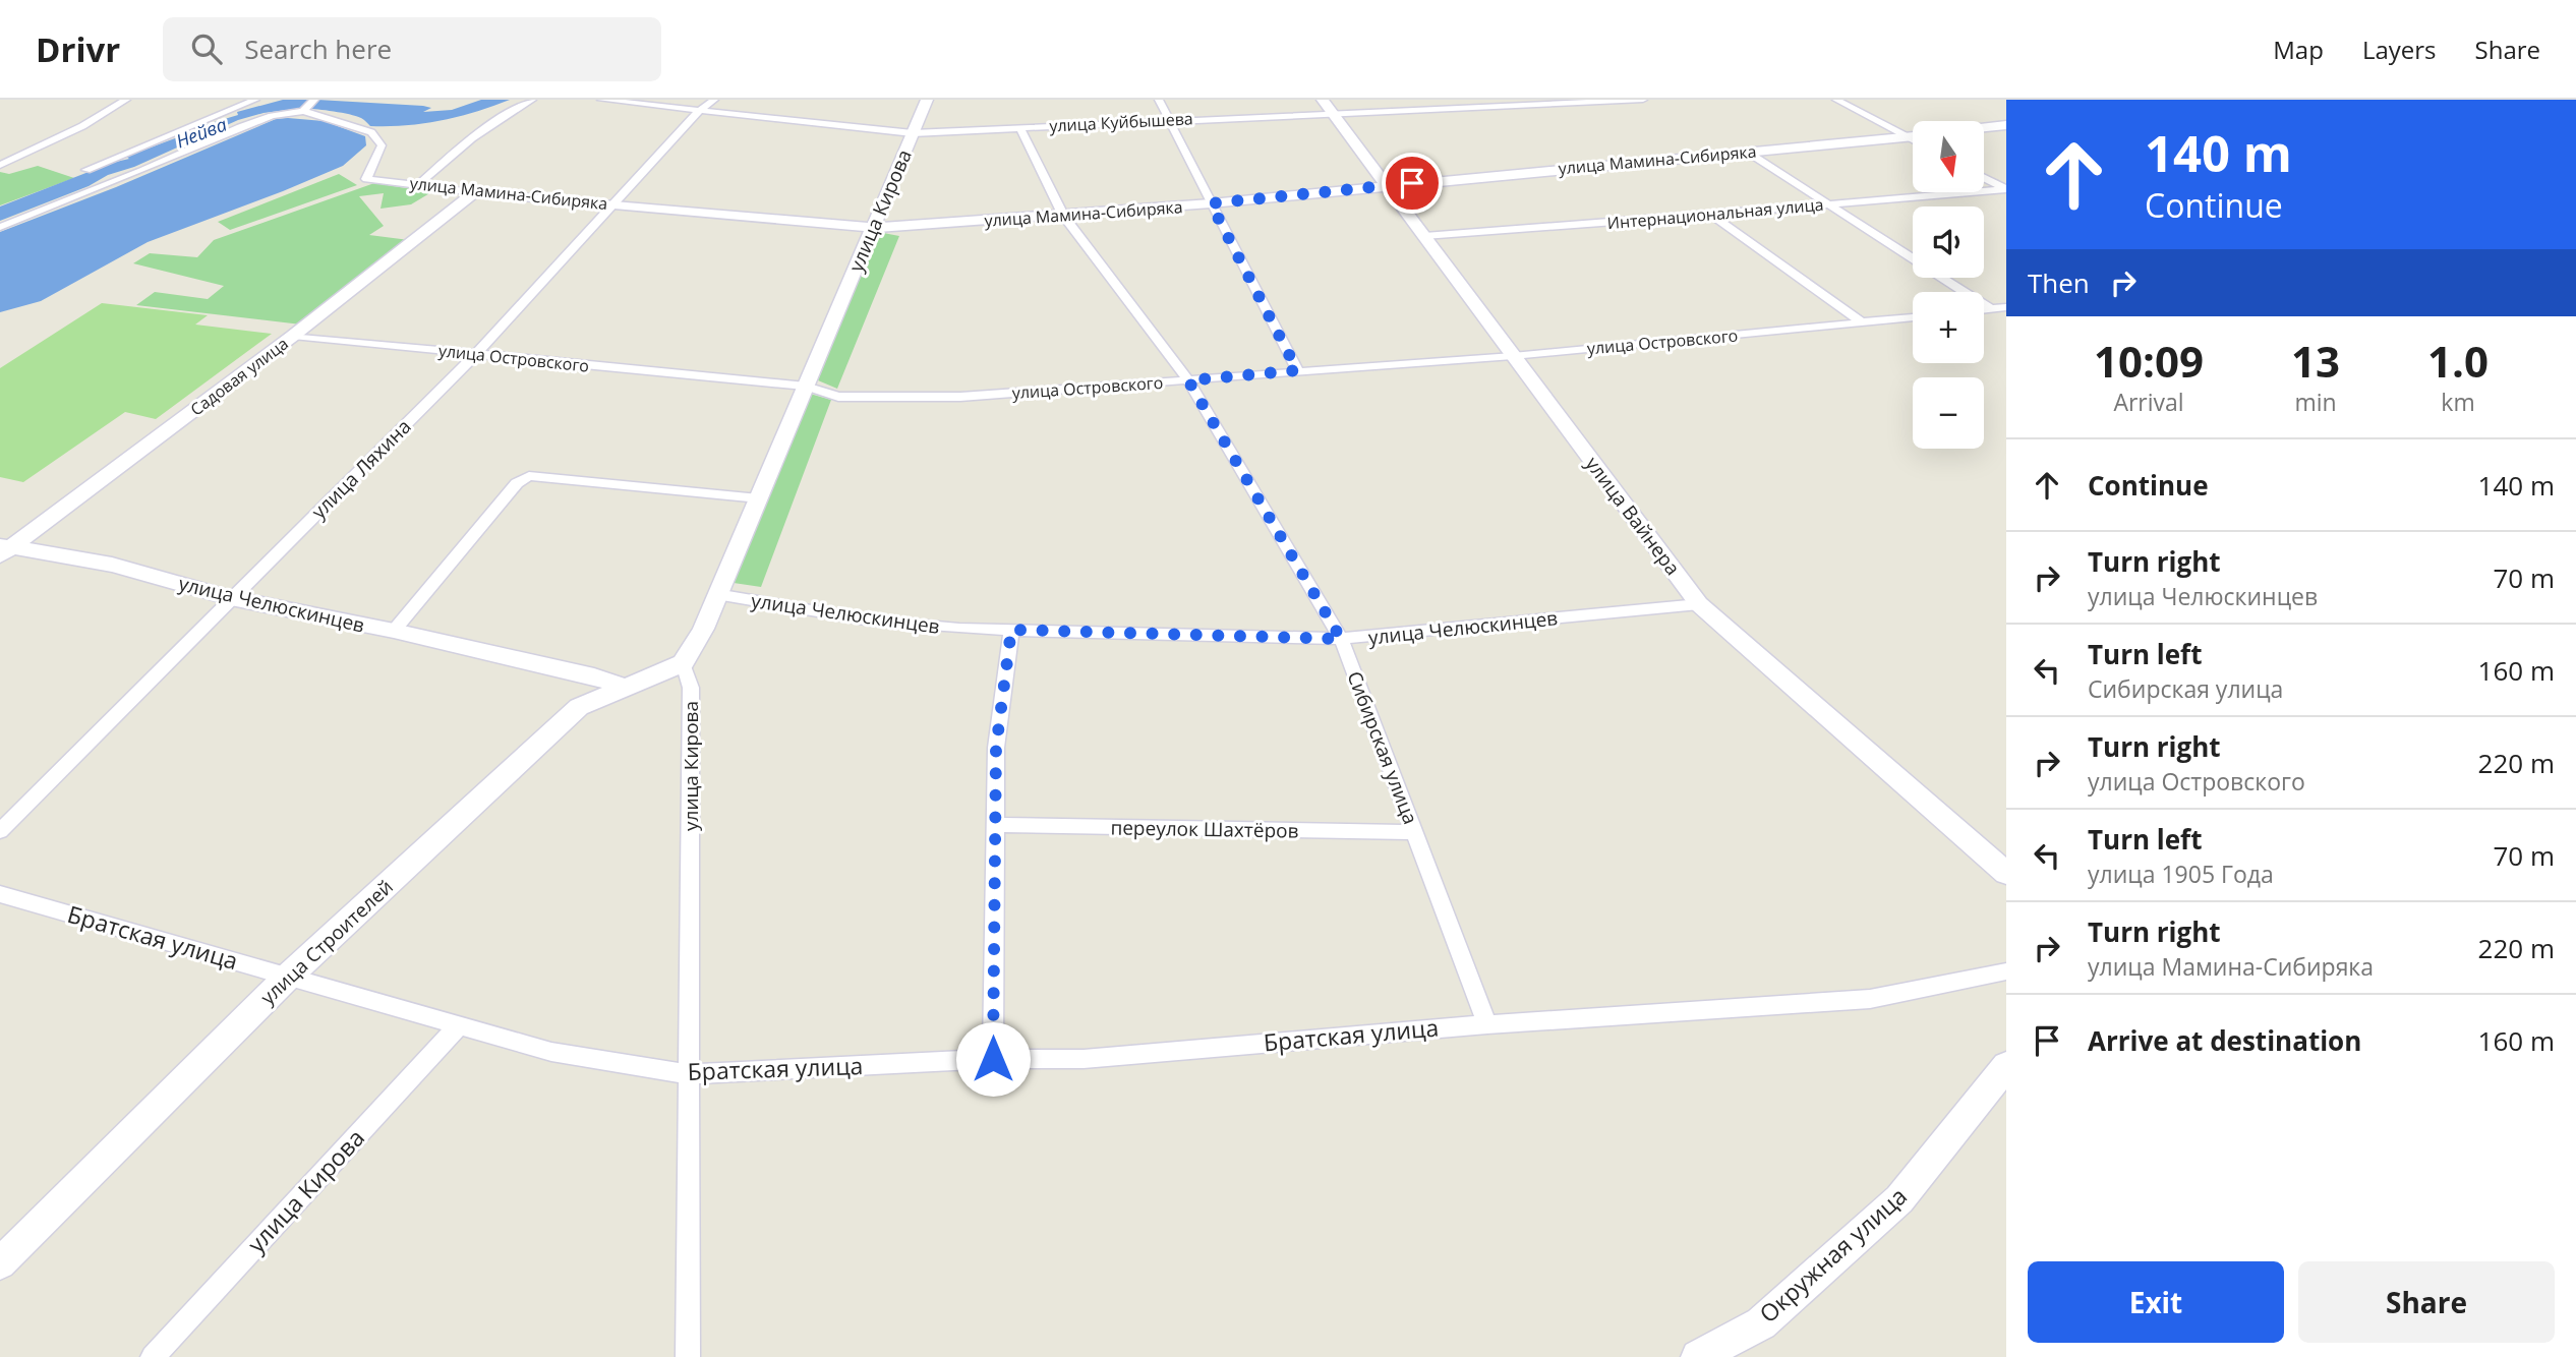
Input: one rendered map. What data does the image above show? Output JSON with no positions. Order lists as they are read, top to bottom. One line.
{"streets":{"street":["улица Куйбышева","улица Мамина-Сибиряка","улица Кирова","Интернациональная улица","улица Островского","Садовая улица","улица Ляхина","улица Вайнера","улица Челюскинцев","Сибирская улица","переулок Шахтёров","Братская улица","улица Строителей","Окружная улица"]},"crossings":[["улица Куйбышева","улица Кирова"],["улица Куйбышева","улица Ляхина"],["улица Куйбышева","улица Вайнера"],["улица Куйбышева","Сибирская улица"],["улица Мамина-Сибиряка","улица Кирова"],["улица Мамина-Сибиряка","Садовая улица"],["улица Мамина-Сибиряка","улица Ляхина"],["улица Мамина-Сибиряка","улица Вайнера"],["улица Мамина-Сибиряка","Сибирская улица"],["улица Кирова","улица Островского"],["улица Кирова","улица Челюскинцев"],["улица Кирова","Братская улица"],["улица Кирова","улица Строителей"],["Интернациональная улица","улица Вайнера"],["улица Островского","Садовая улица"],["улица Островского","улица Ляхина"],["улица Островского","улица Вайнера"],["улица Островского","Сибирская улица"],["Садовая улица","улица Челюскинцев"],["улица Ляхина","улица Челюскинцев"],["улица Вайнера","улица Челюскинцев"],["улица Челюскинцев","Сибирская улица"],["улица Челюскинцев","улица Строителей"],["Сибирская улица","переулок Шахтёров"],["Сибирская улица","Братская улица"],["Братская улица","улица Строителей"]],"water":["Нейва"],"north":"bottom","page":{"header":"Drivr","search":"Search here","nav":["Map","Layers","Share"],"turn":["140 m","Continue"],"map_buttons":["+","−"],"then":"Then","eta":["10:09","Arrival","13","min","1.0","km"],"list":[{"name":"Continue","value":"140 m"},{"name":"Turn right","note":"улица Челюскинцев","value":"70 m"},{"name":"Turn left","note":"Сибирская улица","value":"160 m"},{"name":"Turn right","note":"улица Островского","value":"220 m"},{"name":"Turn left","note":"улица 1905 Года","value":"70 m"},{"name":"Turn right","note":"улица Мамина-Сибиряка","value":"220 m"},{"name":"Arrive at destination","value":"160 m"}],"buttons":["Exit","Share"]}}
